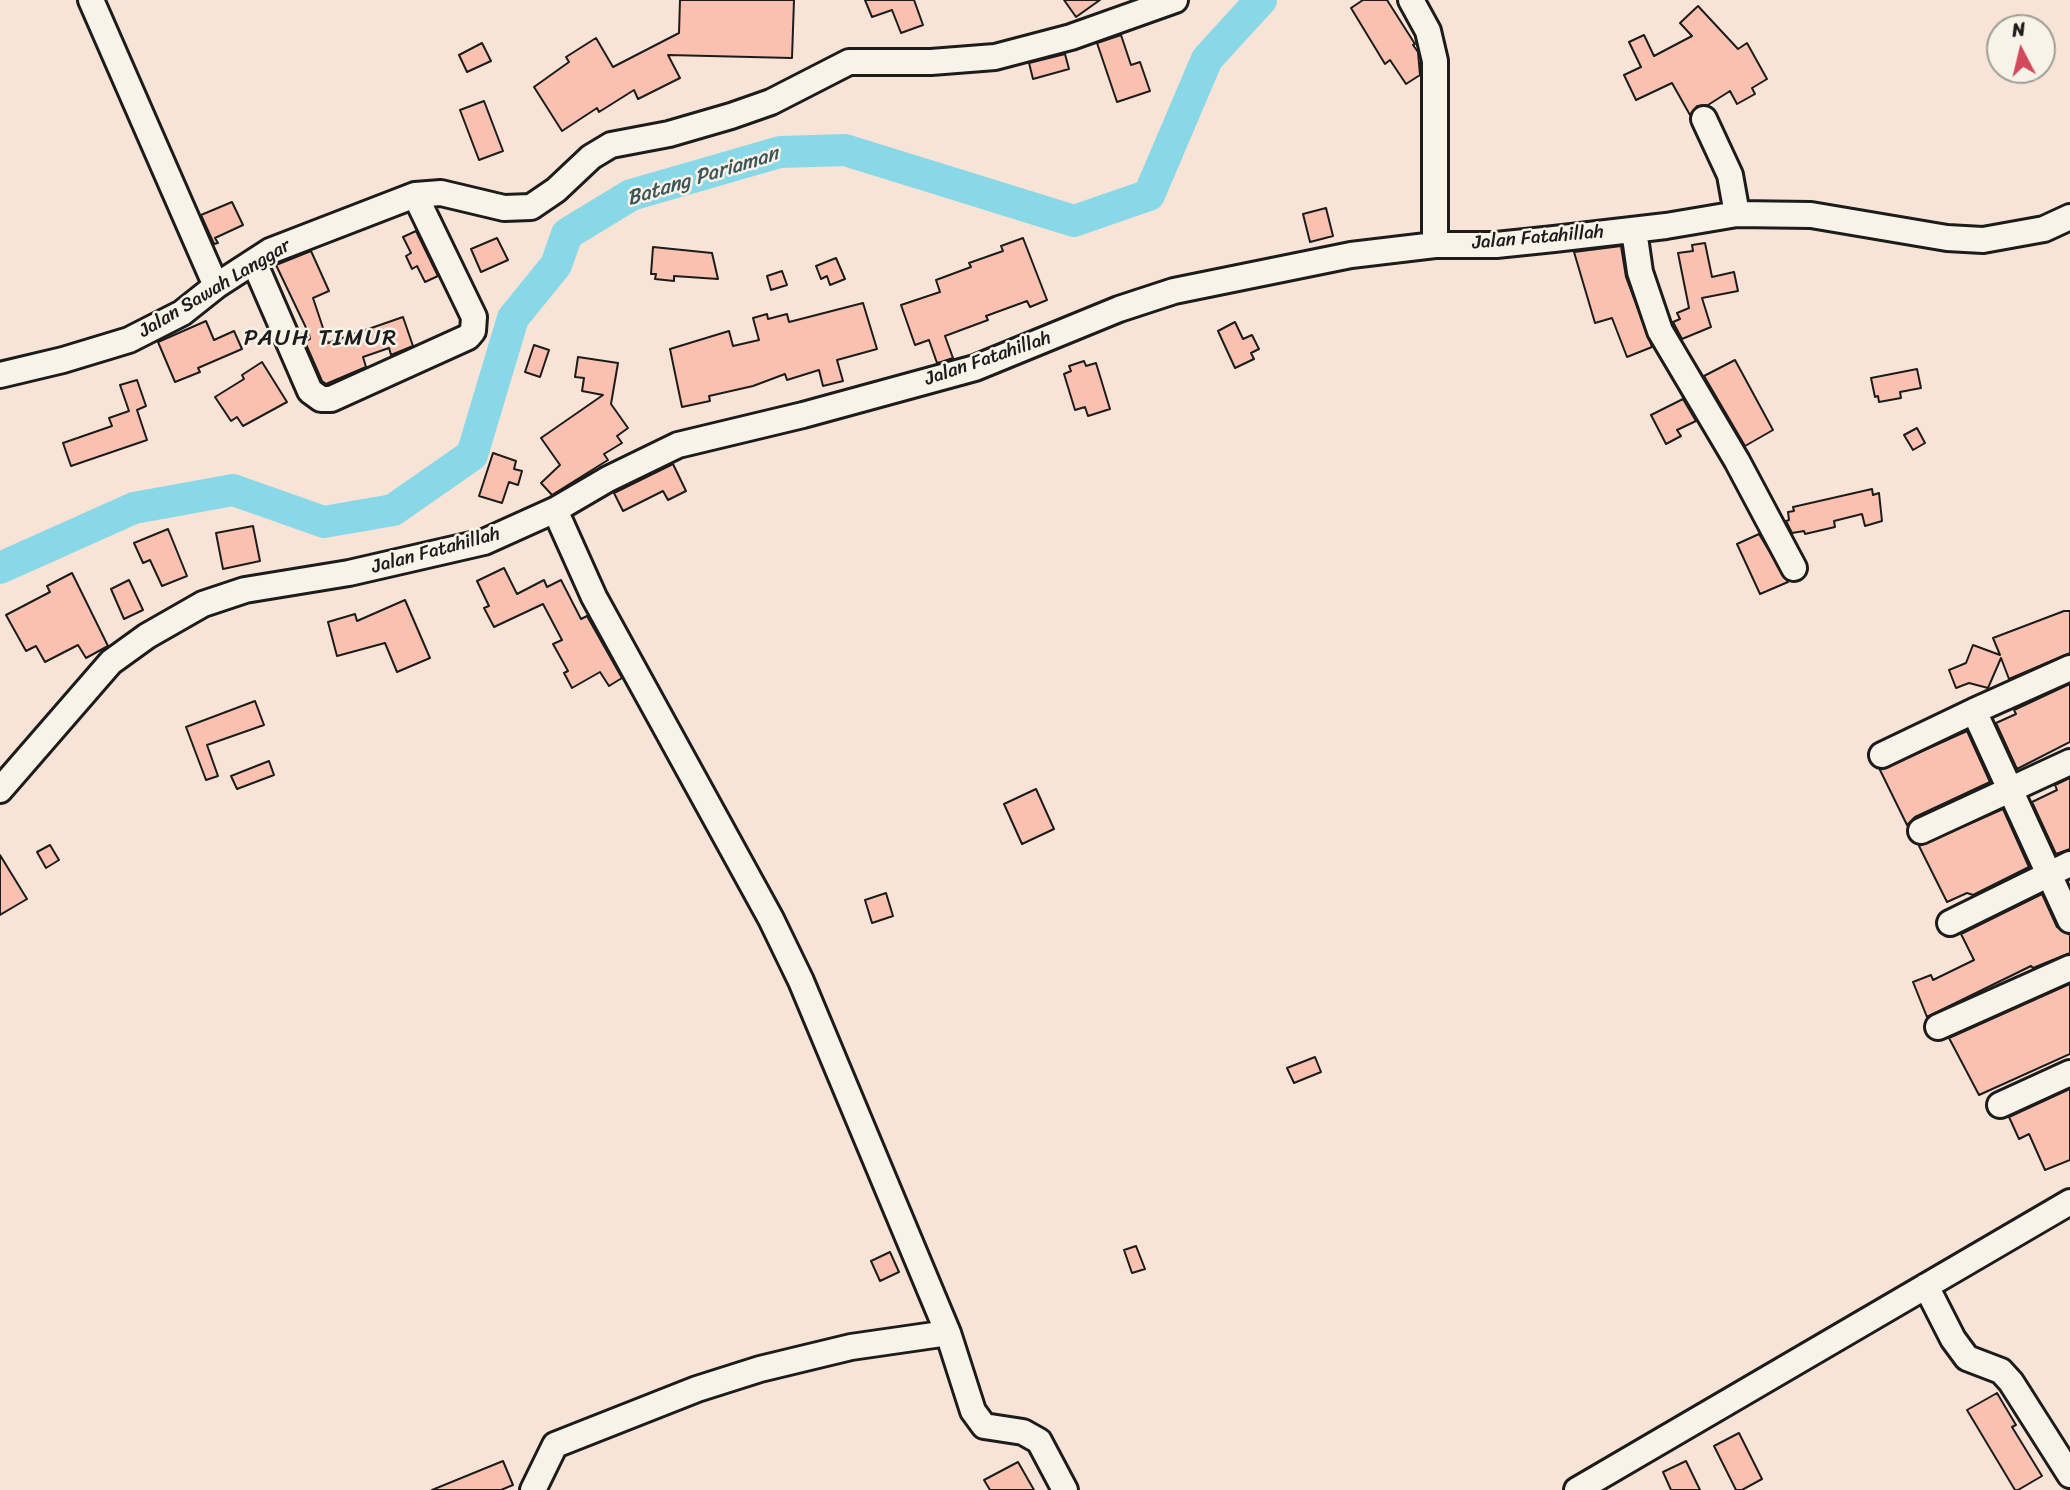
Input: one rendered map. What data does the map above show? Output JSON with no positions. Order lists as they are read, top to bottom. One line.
{"streets":{"street":["Jalan Fatahillah","Jalan Sawah Langgar"]},"districts":["PAUH TIMUR"],"water":["Batang Pariaman"],"north":"top"}
